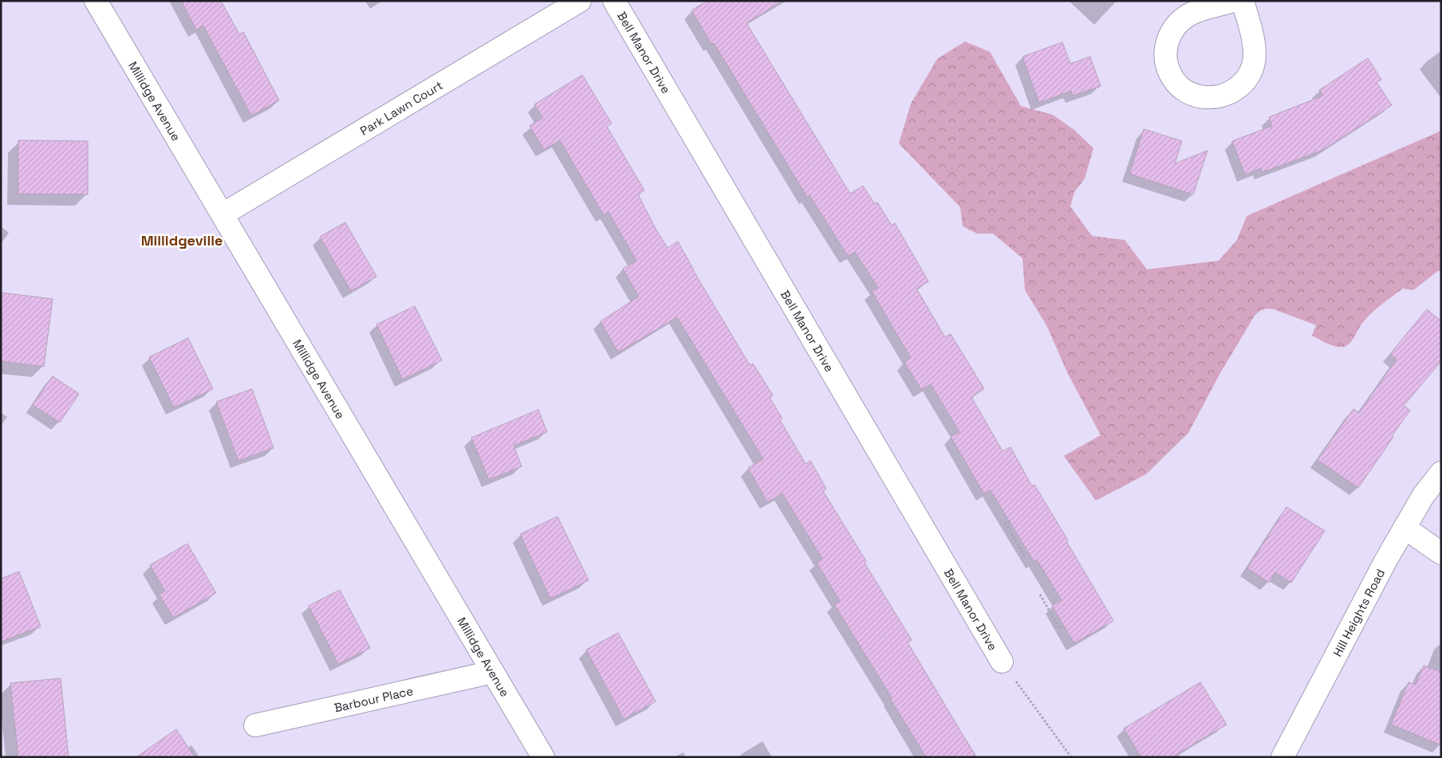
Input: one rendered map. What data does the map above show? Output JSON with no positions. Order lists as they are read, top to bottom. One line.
{"streets":{"street":["Bell Manor Drive","Millidge Avenue","Park Lawn Court","Hill Heights Road","Barbour Place"]},"crossings":[["Millidge Avenue","Park Lawn Court"],["Millidge Avenue","Barbour Place"]],"districts":["Millidgeville"]}
